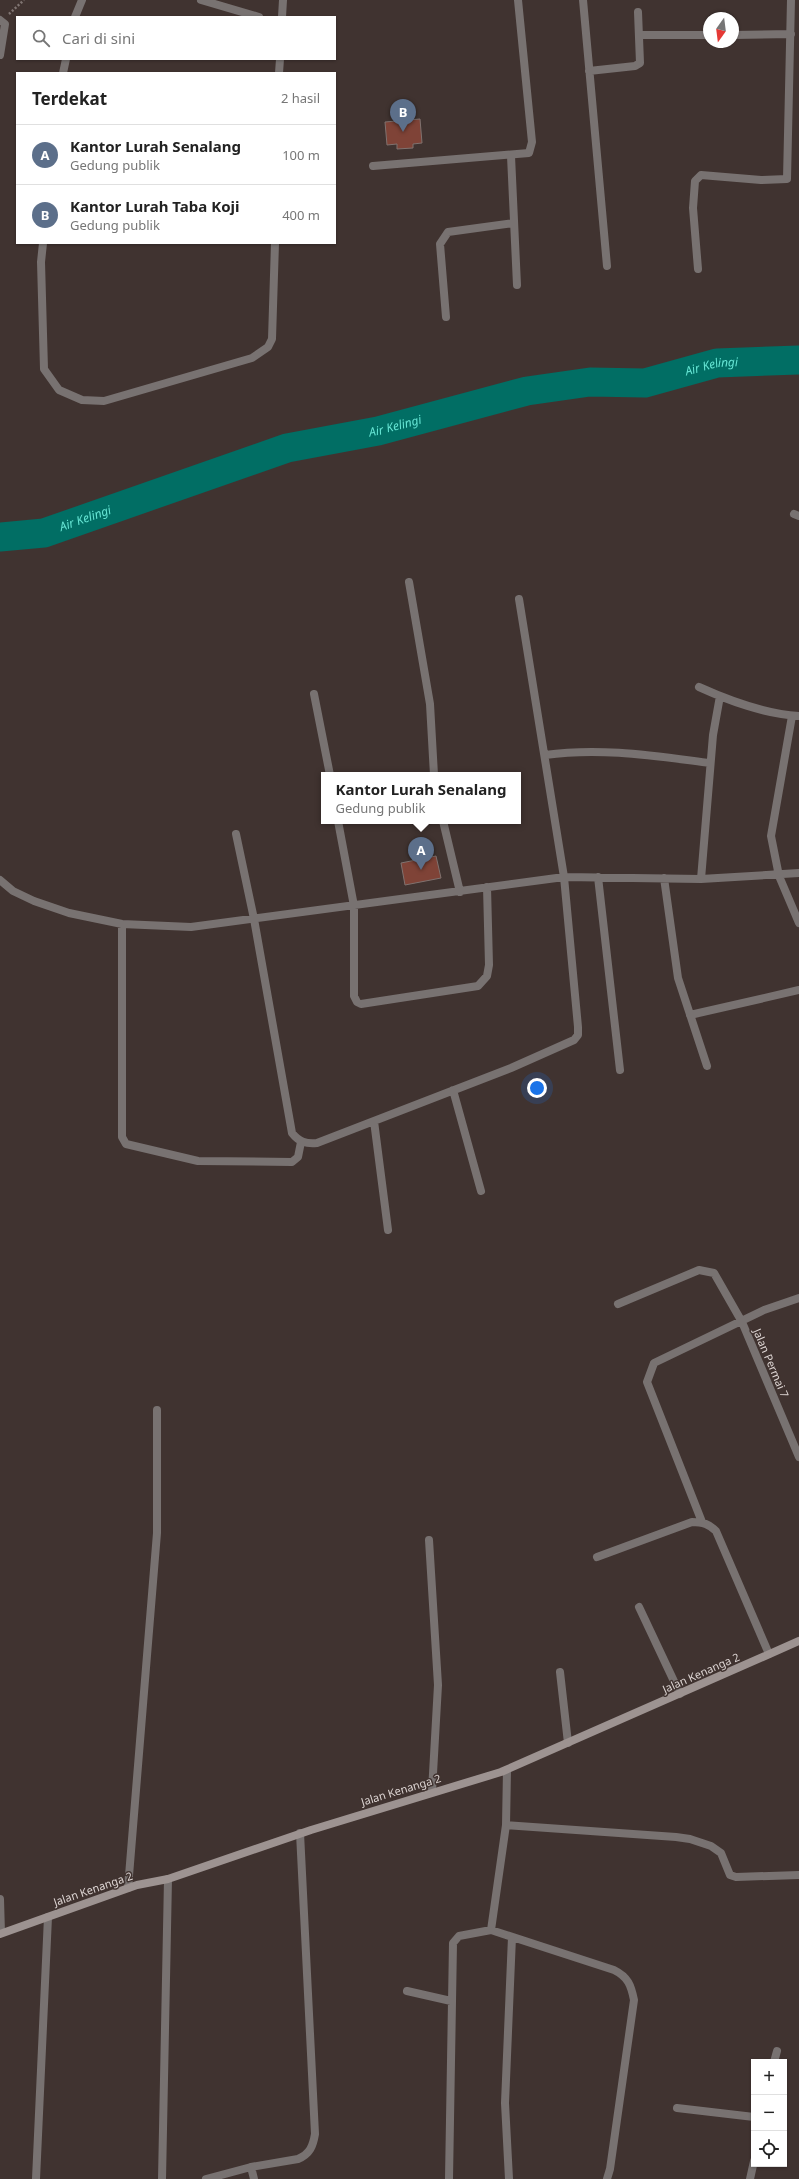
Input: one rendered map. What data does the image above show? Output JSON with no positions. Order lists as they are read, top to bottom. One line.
{"streets":{"main road":["Jalan Kenanga 2"],"street":["Jalan Permai 7"]},"water":["Air Kelingi"],"north":"bottom","page":{"search":"Cari di sini","heading":["Terdekat","2 hasil"],"pins":["B","A"],"list":[{"mark":"A","name":"Kantor Lurah Senalang","note":"Gedung publik","value":"100 m"},{"mark":"B","name":"Kantor Lurah Taba Koji","note":"Gedung publik","value":"400 m"}],"popup":["Kantor Lurah Senalang","Gedung publik"],"map_buttons":["+","−"]}}
